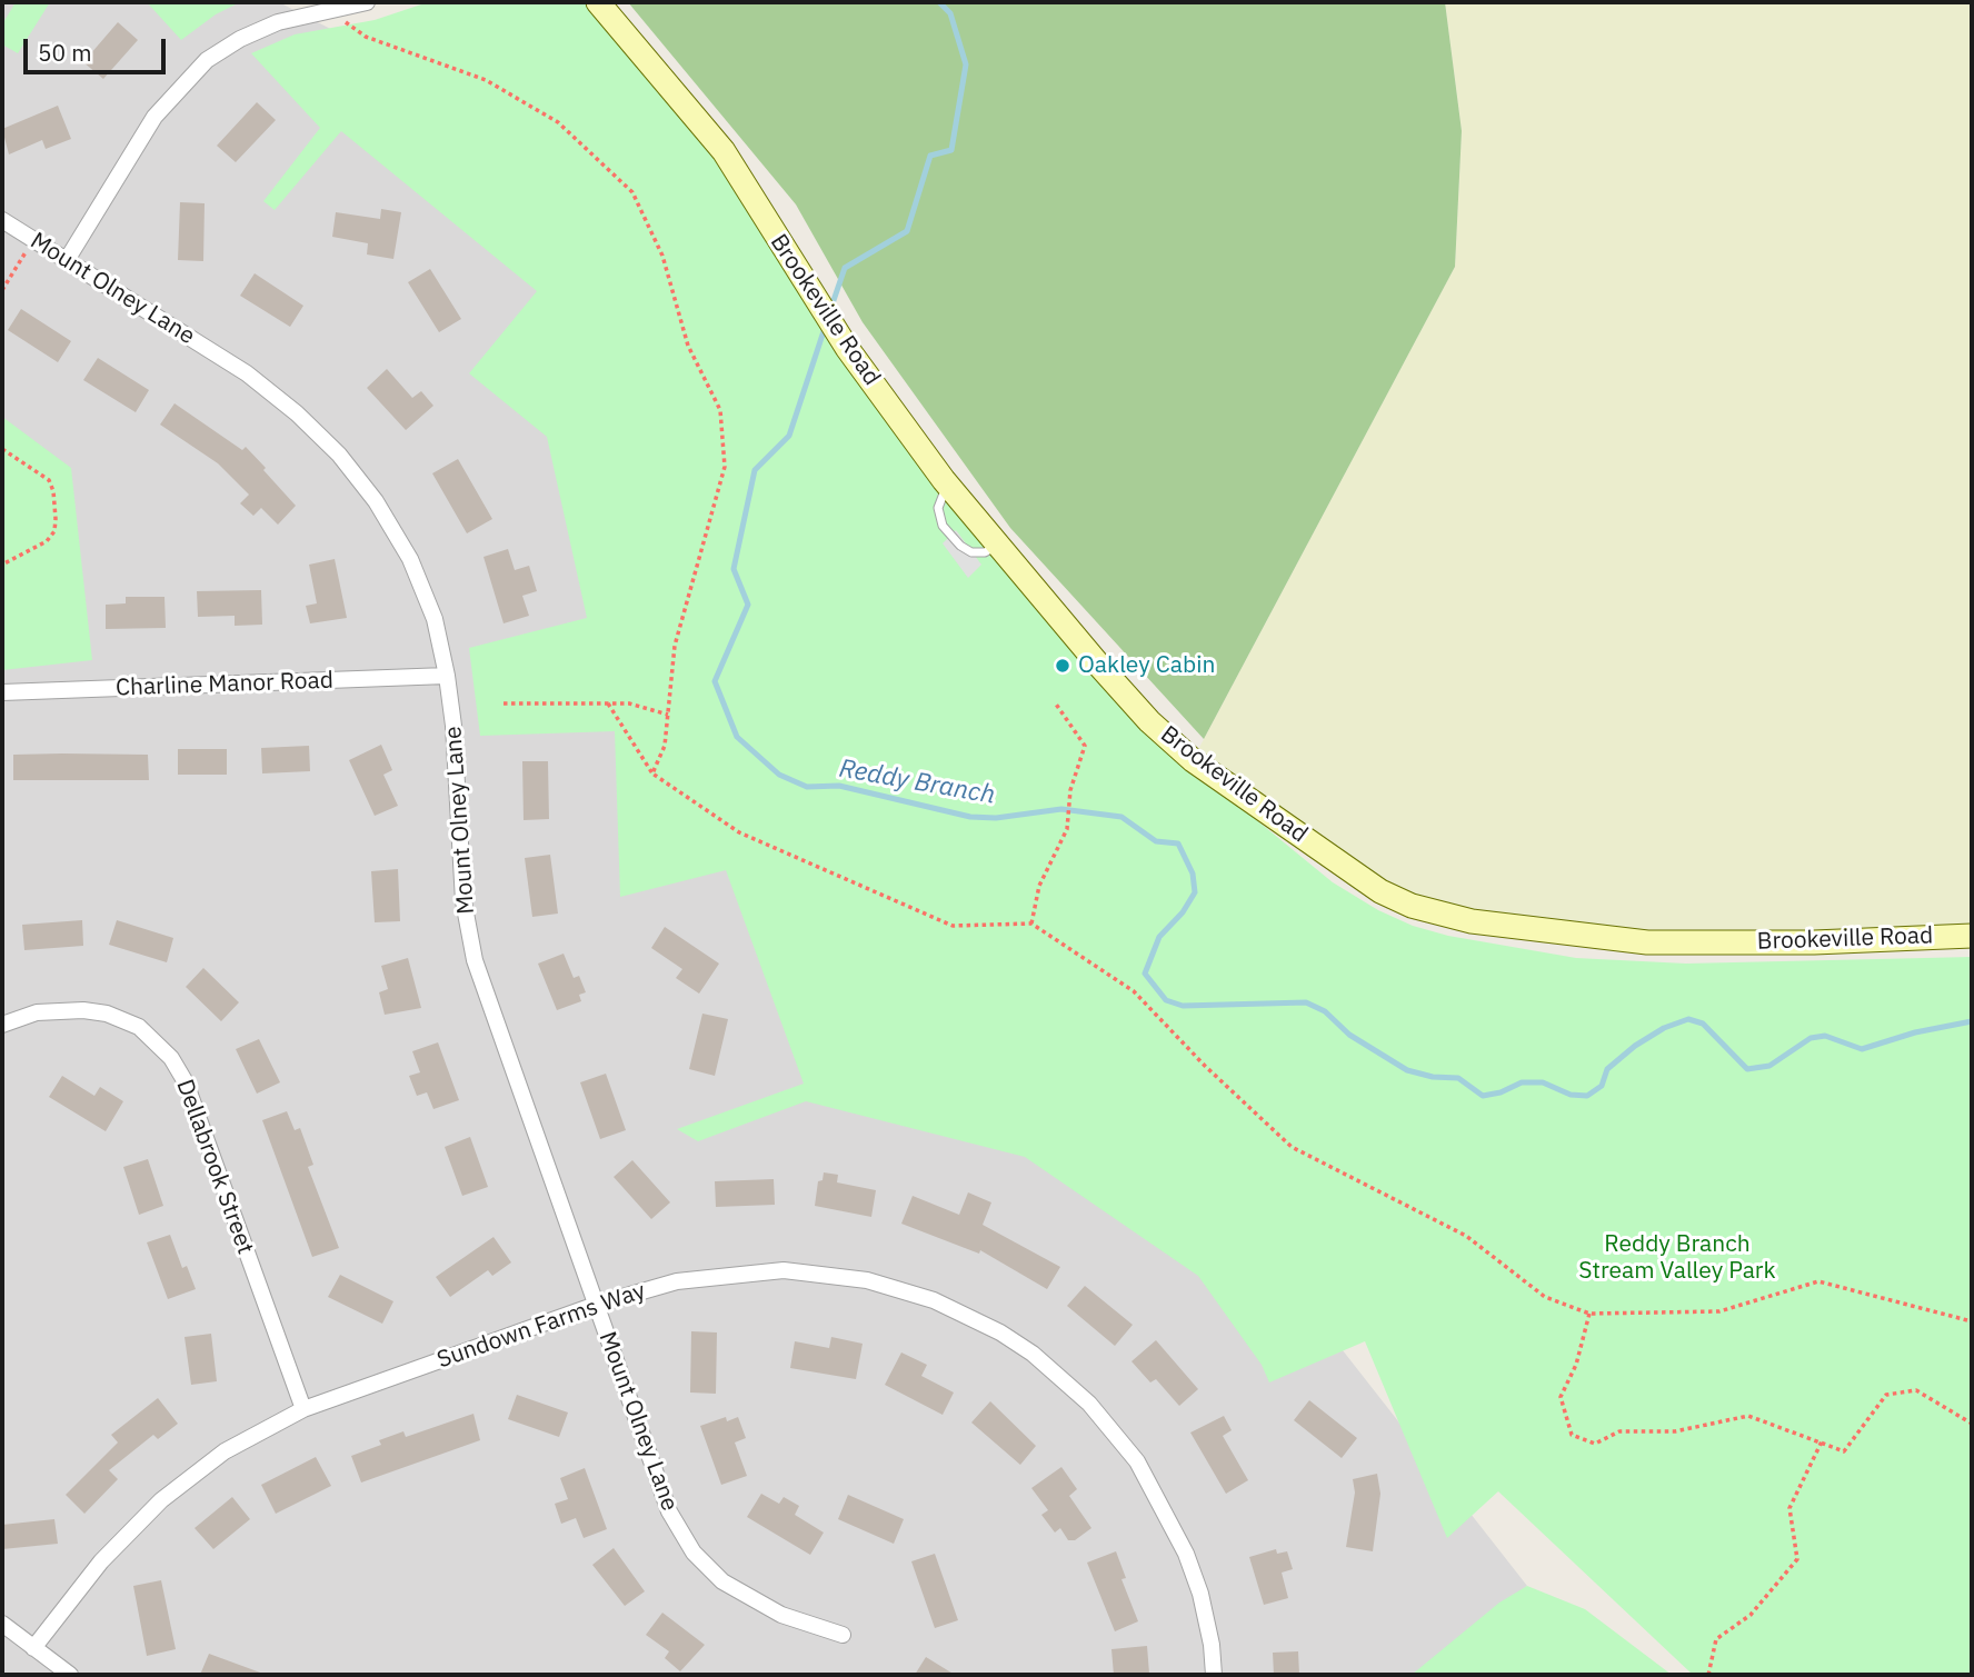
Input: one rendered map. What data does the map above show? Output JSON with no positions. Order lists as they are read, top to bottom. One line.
{"streets":{"street":["Mount Olney Lane","Brookeville Road","Charline Manor Road","Dellabrook Street","Sundown Farms Way"]},"crossings":[["Mount Olney Lane","Charline Manor Road"],["Mount Olney Lane","Sundown Farms Way"],["Dellabrook Street","Sundown Farms Way"]],"water":["Reddy Branch"],"parks":["Reddy Branch Stream Valley Park"],"places":["Oakley Cabin"],"scale_bar":"50 m"}
